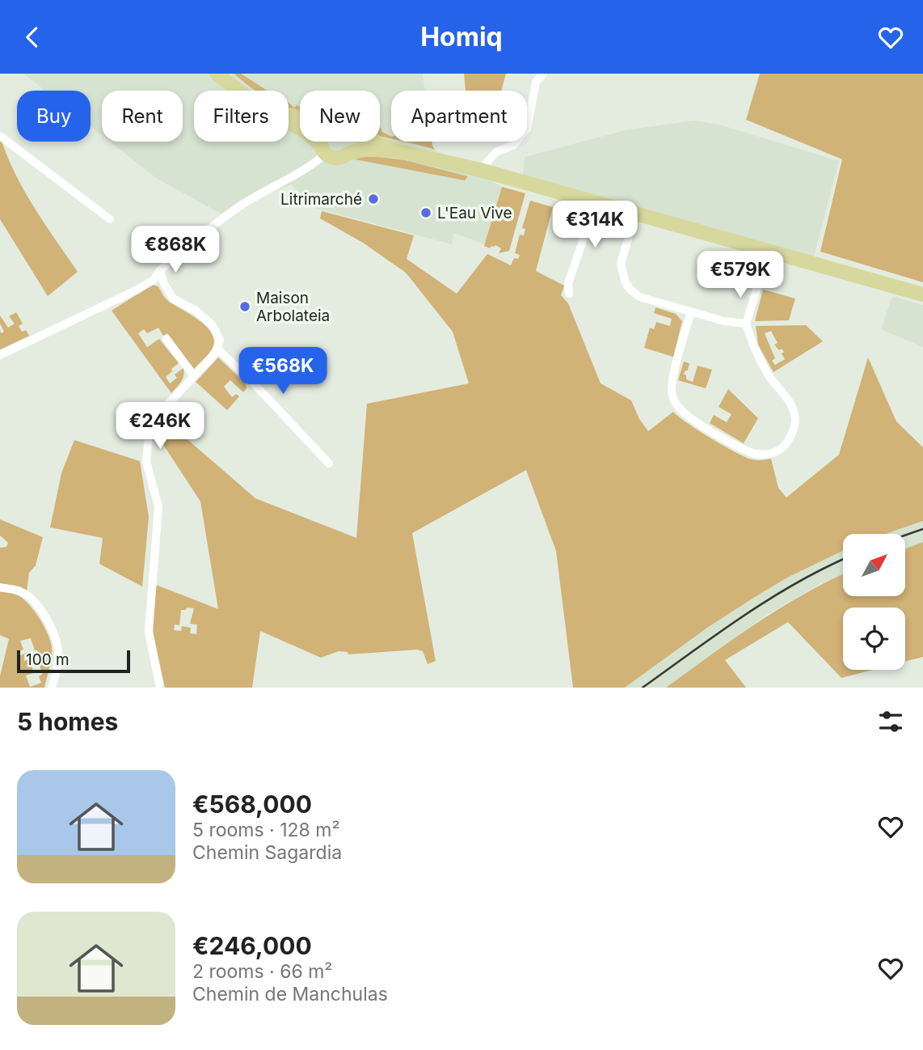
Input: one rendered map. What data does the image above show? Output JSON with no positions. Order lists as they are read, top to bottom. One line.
{"places":["Litrimarché","L'Eau Vive","Maison Arbolateia"],"scale_bar":"100 m","north":"top right","page":{"header":"Homiq","chip":["Buy","Rent","Filters","New","Apartment"],"price":["€314K","€868K","€579K","€568K","€246K"],"scale":"100 m","heading":"5 homes","list":[{"name":"€568,000","note":"5 rooms · 128 m² · Chemin Sagardia"},{"name":"€246,000","note":"2 rooms · 66 m² · Chemin de Manchulas"}]}}
